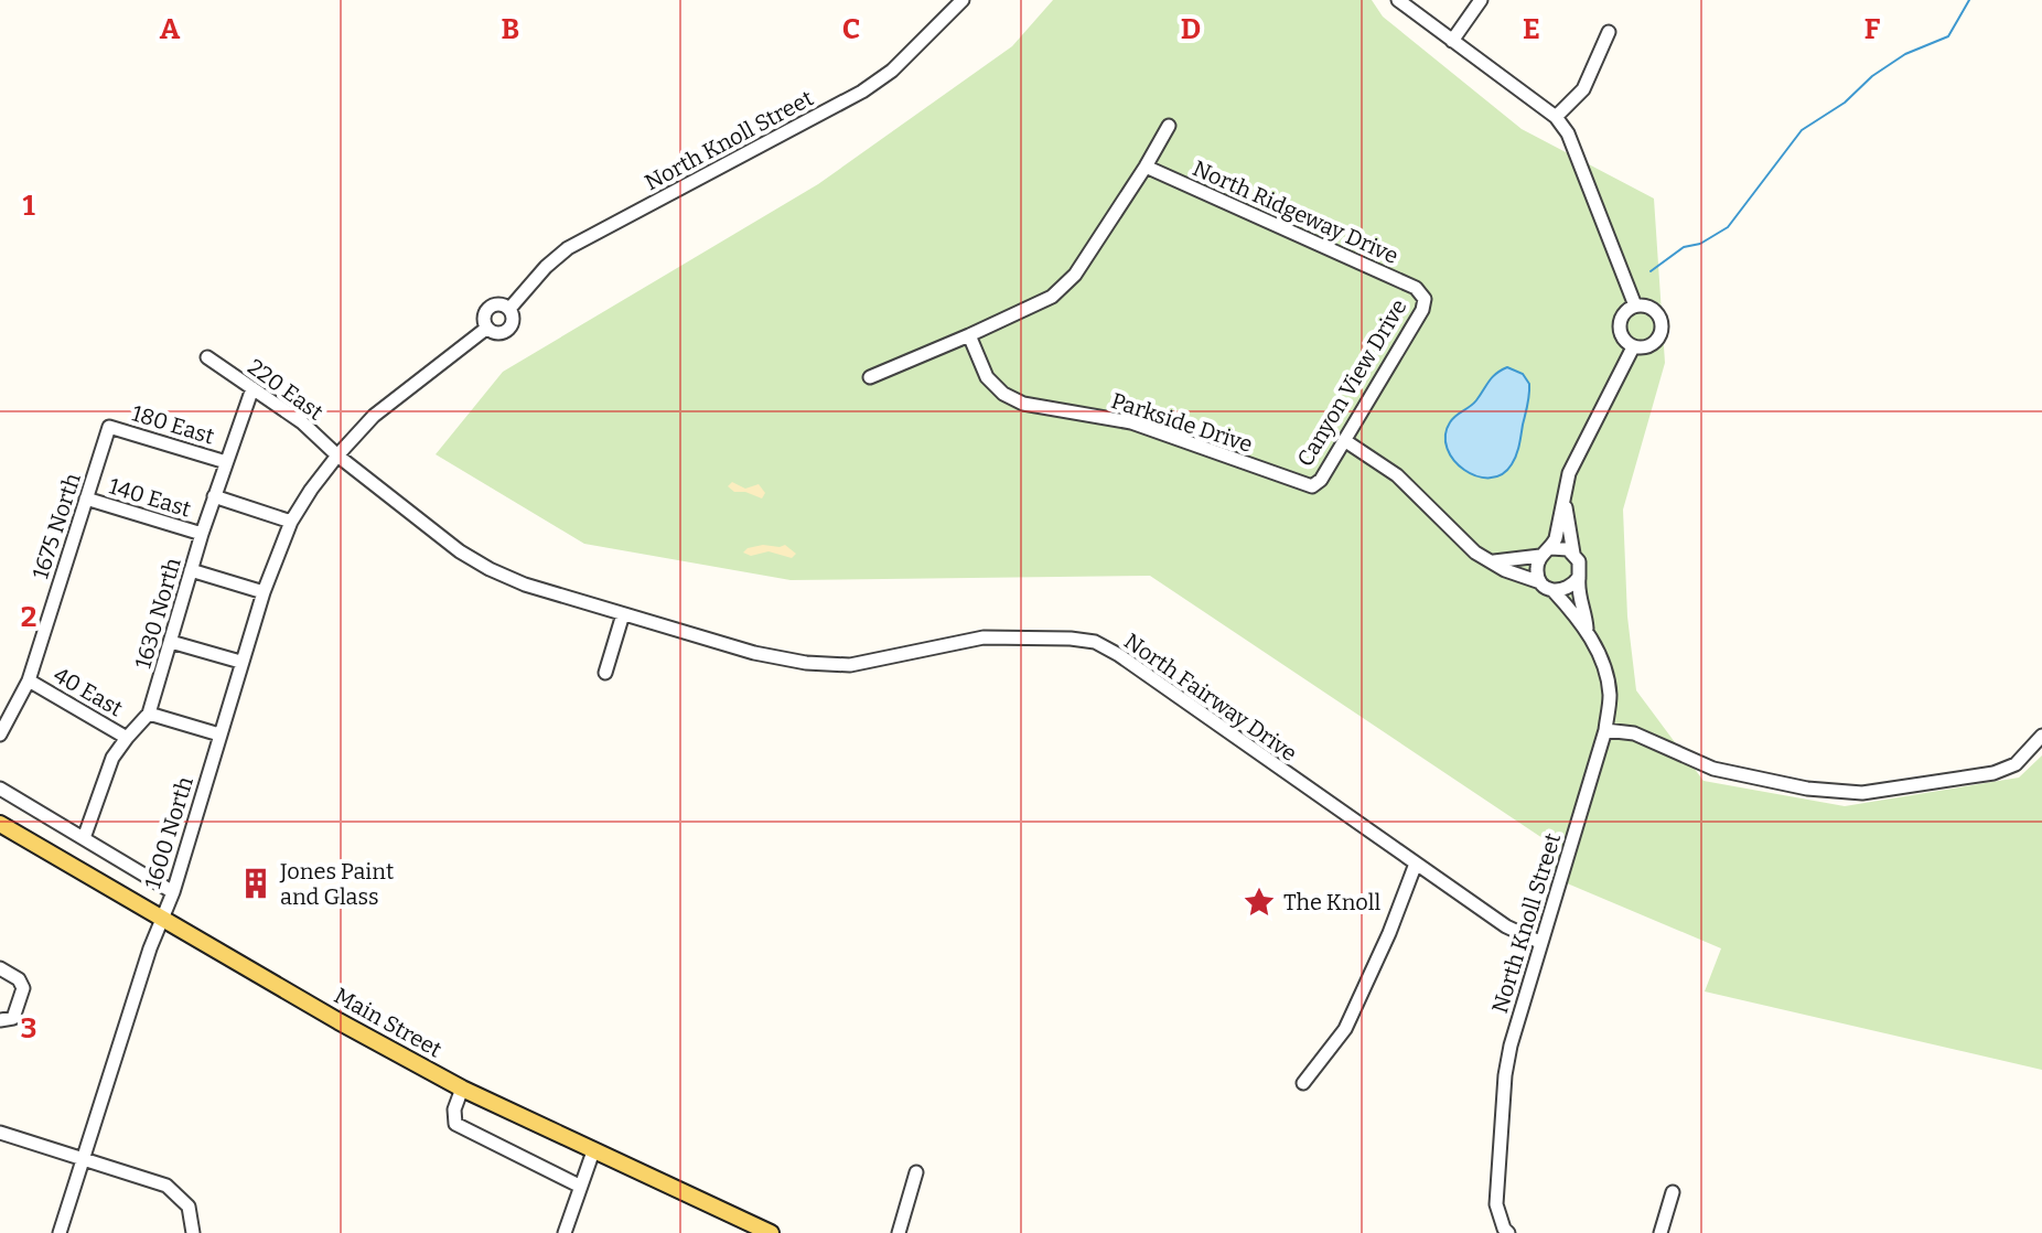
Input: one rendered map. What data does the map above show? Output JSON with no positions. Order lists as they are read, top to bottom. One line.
{"streets":{"main road":["Main Street"],"street":["North Knoll Street","North Ridgeway Drive","Canyon View Drive","220 East","Parkside Drive","180 East","140 East","1675 North","1630 North","40 East","North Fairway Drive","1600 North"]},"crossings":[["North Knoll Street","220 East"],["North Knoll Street","North Fairway Drive"],["North Knoll Street","1600 North"],["North Ridgeway Drive","Canyon View Drive"],["Canyon View Drive","Parkside Drive"],["220 East","1630 North"],["220 East","North Fairway Drive"],["220 East","1600 North"],["180 East","1675 North"],["180 East","1630 North"],["140 East","1675 North"],["140 East","1630 North"],["1675 North","40 East"],["1630 North","40 East"],["North Fairway Drive","1600 North"],["1600 North","Main Street"]],"places":{"building":["Jones Paint and Glass"],"place":["The Knoll"]},"grid":{"columns":["A","B","C","D","E","F"],"rows":["1","2","3"]}}
